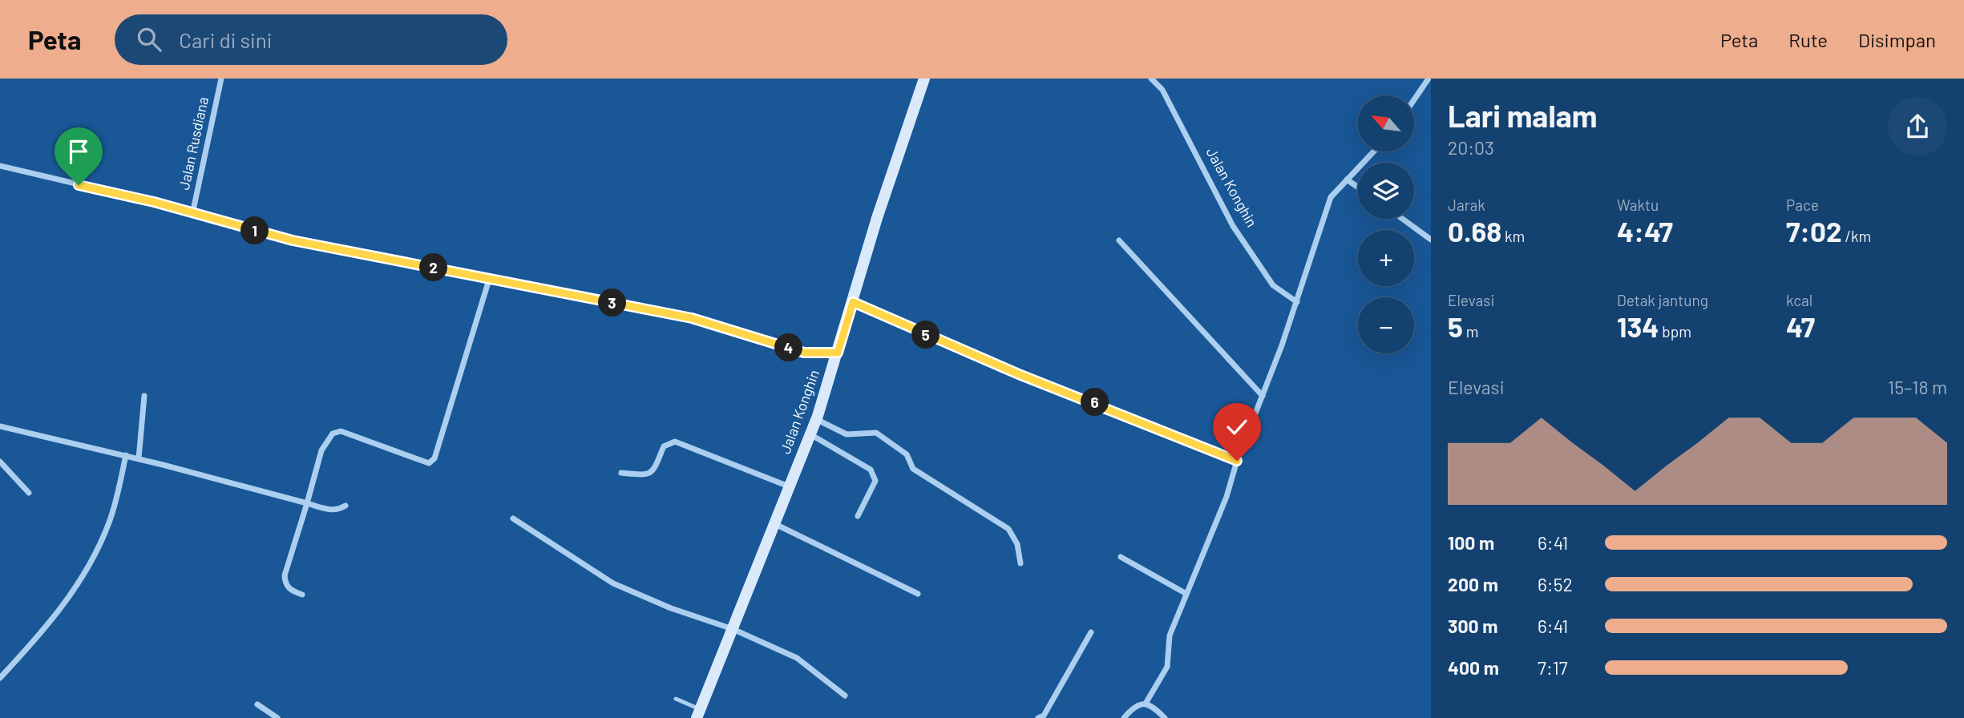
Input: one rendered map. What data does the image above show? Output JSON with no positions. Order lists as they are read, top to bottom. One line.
{"streets":{"street":["Jalan Rusdiana","Jalan Konghin"]},"north":"top left","page":{"header":"Peta","search":"Cari di sini","nav":["Peta","Rute","Disimpan"],"heading":["Lari malam","20:03"],"map_buttons":["+","−"],"stats":[["Jarak","0.68 km"],["Waktu","4:47"],["Pace","7:02 /km"],["Elevasi","5 m"],["Detak jantung","134 bpm"],["kcal","47"]],"pins":["1","2","3","5","4","6"],"chart":["Elevasi","15–18 m"],"list":[{"name":"100 m","note":"6:41"},{"name":"200 m","note":"6:52"},{"name":"300 m","note":"6:41"},{"name":"400 m","note":"7:17"}]}}
